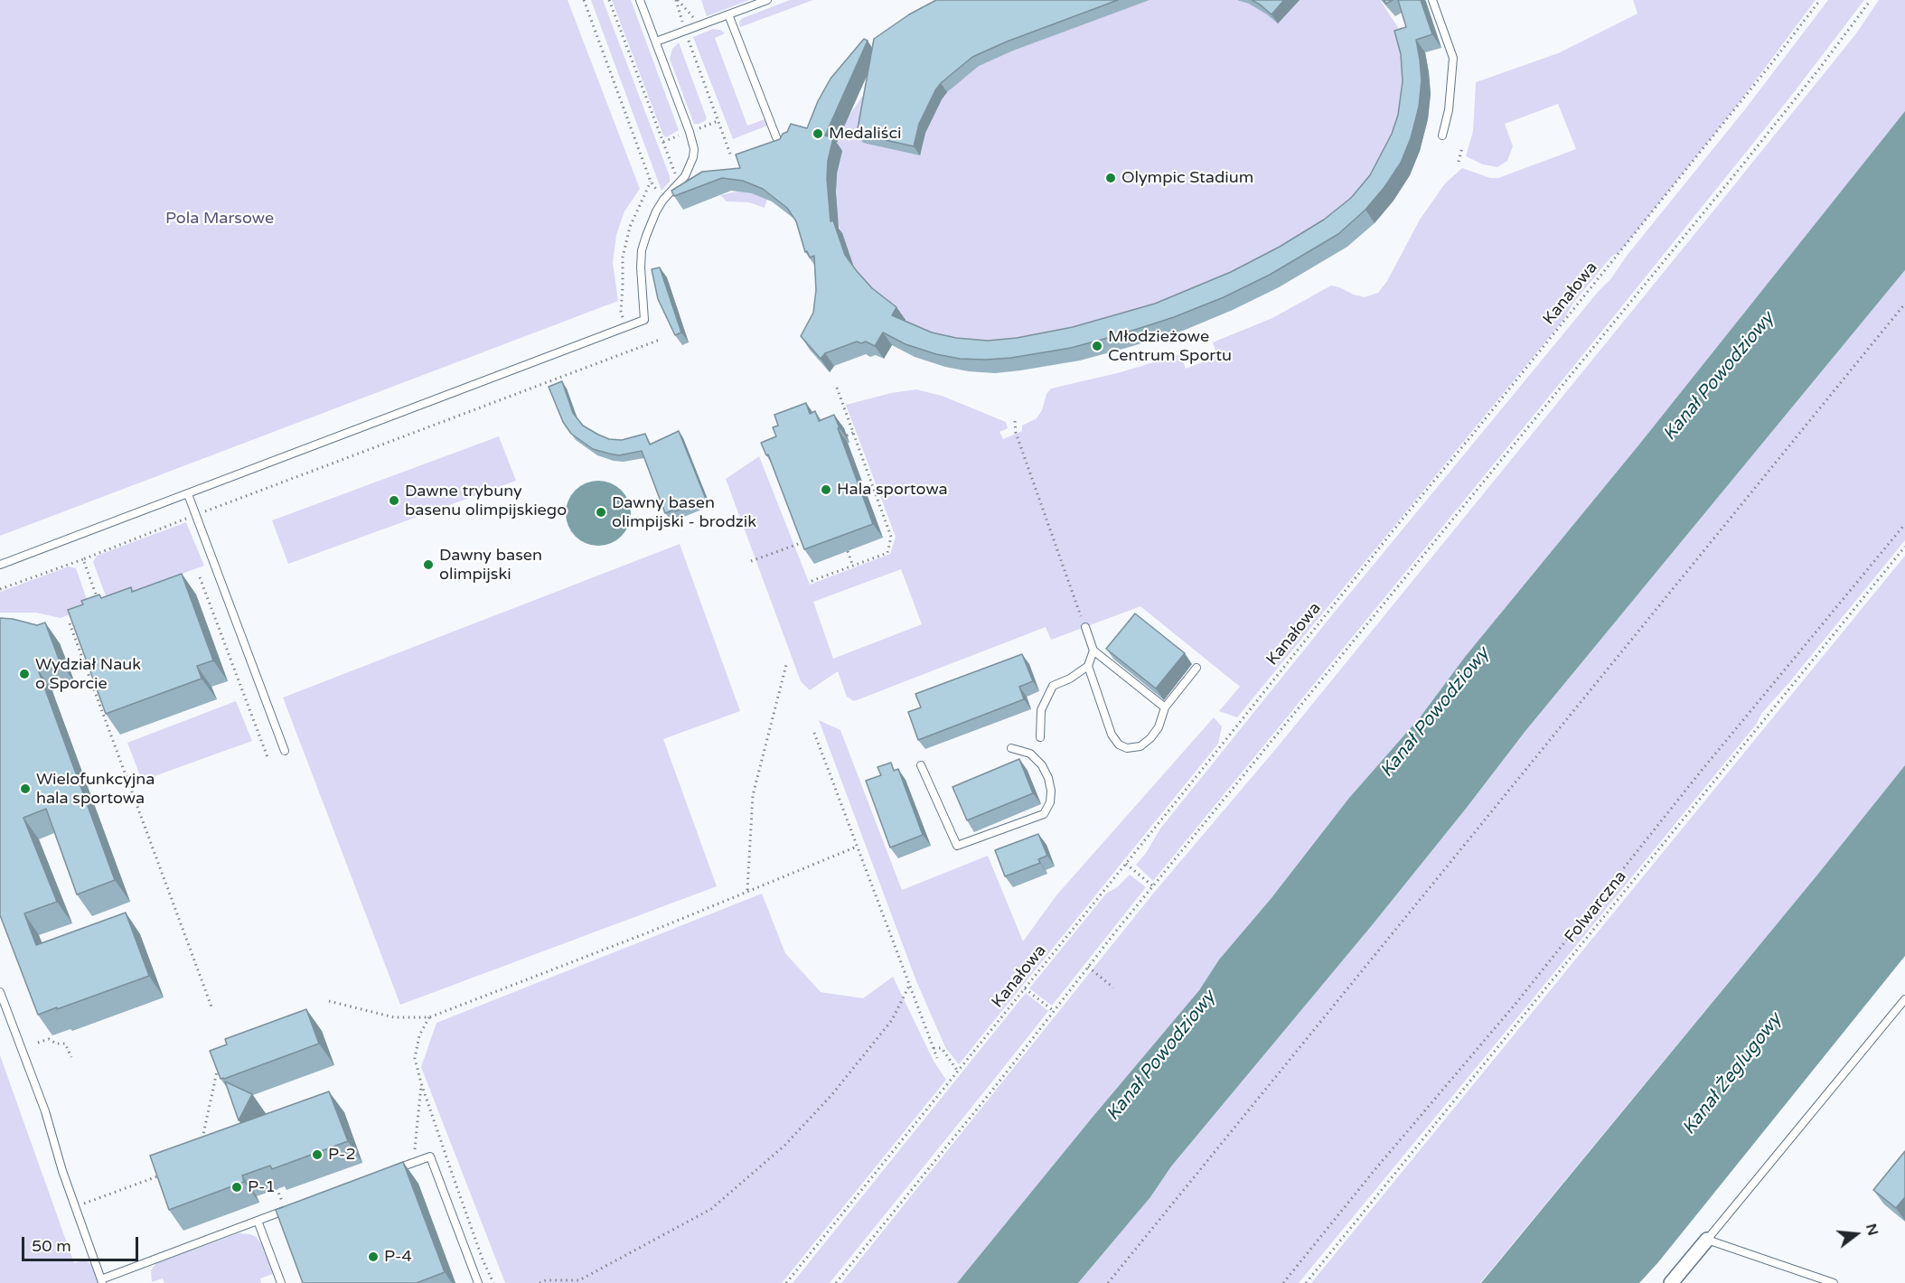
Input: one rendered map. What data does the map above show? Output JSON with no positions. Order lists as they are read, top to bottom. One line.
{"streets":{"path":["Kanałowa","Folwarczna"]},"water":["Kanał Powodziowy","Kanał Żeglugowy"],"parks":["Pola Marsowe"],"places":["Medaliści","Olympic Stadium","Młodzieżowe Centrum Sportu","Hala sportowa","Dawne trybuny basenu olimpijskiego","Dawny basen olimpijski - brodzik","Dawny basen olimpijski","Wydział Nauk o Sporcie","Wielofunkcyjna hala sportowa","P-2","P-1","P-4"],"scale_bar":"50 m","north":"right"}
